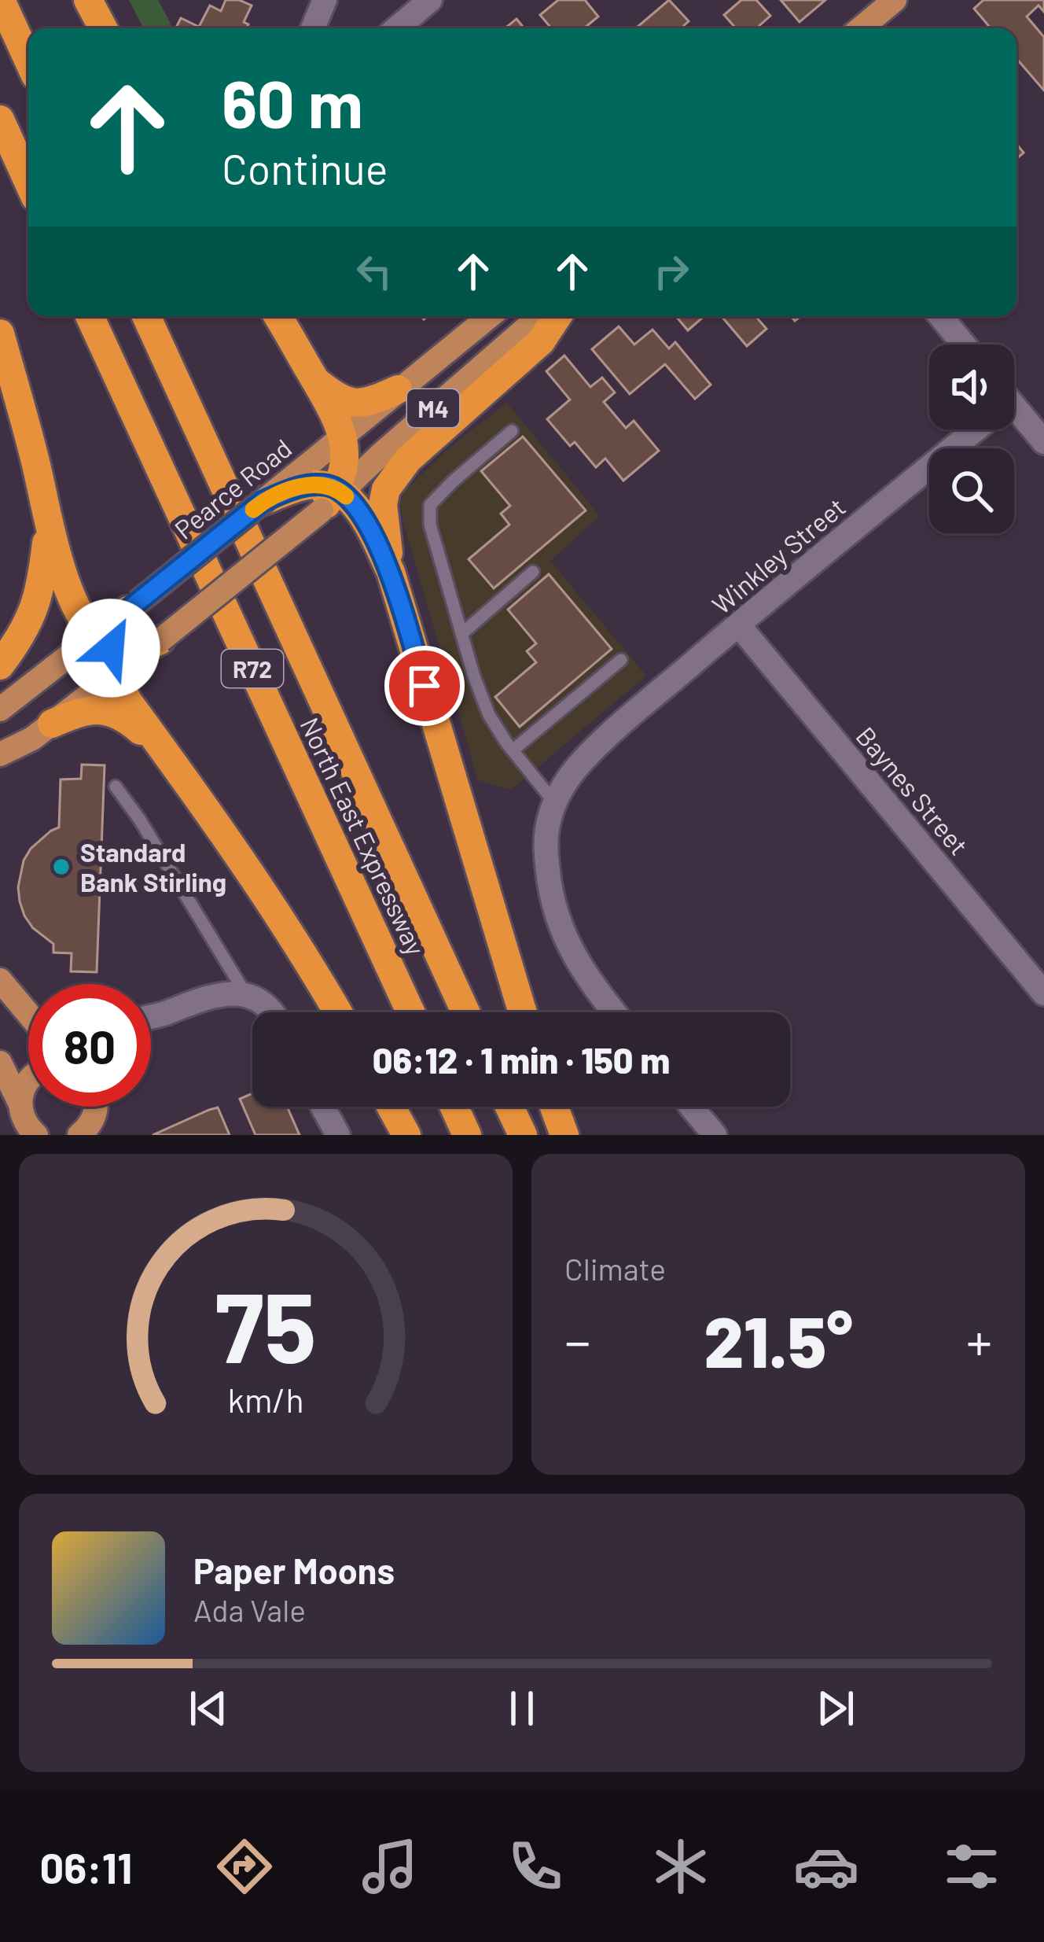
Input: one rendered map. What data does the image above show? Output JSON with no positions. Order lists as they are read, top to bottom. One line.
{"streets":{"highway":["R72","North East Expressway"],"main road":["M4","Pearce Road"],"street":["Winkley Street","Baynes Street"]},"crossings":[["Winkley Street","Baynes Street"]],"places":["Standard Bank Stirling"],"page":{"turn":["60 m","Continue"],"limit":"80","trip":"06:12 · 1 min · 150 m","tile":"Climate","heat":["−","21.5°","+"],"song":["Paper Moons","Ada Vale"],"tabs":"06:11","gauge":["75","km/h"]}}
